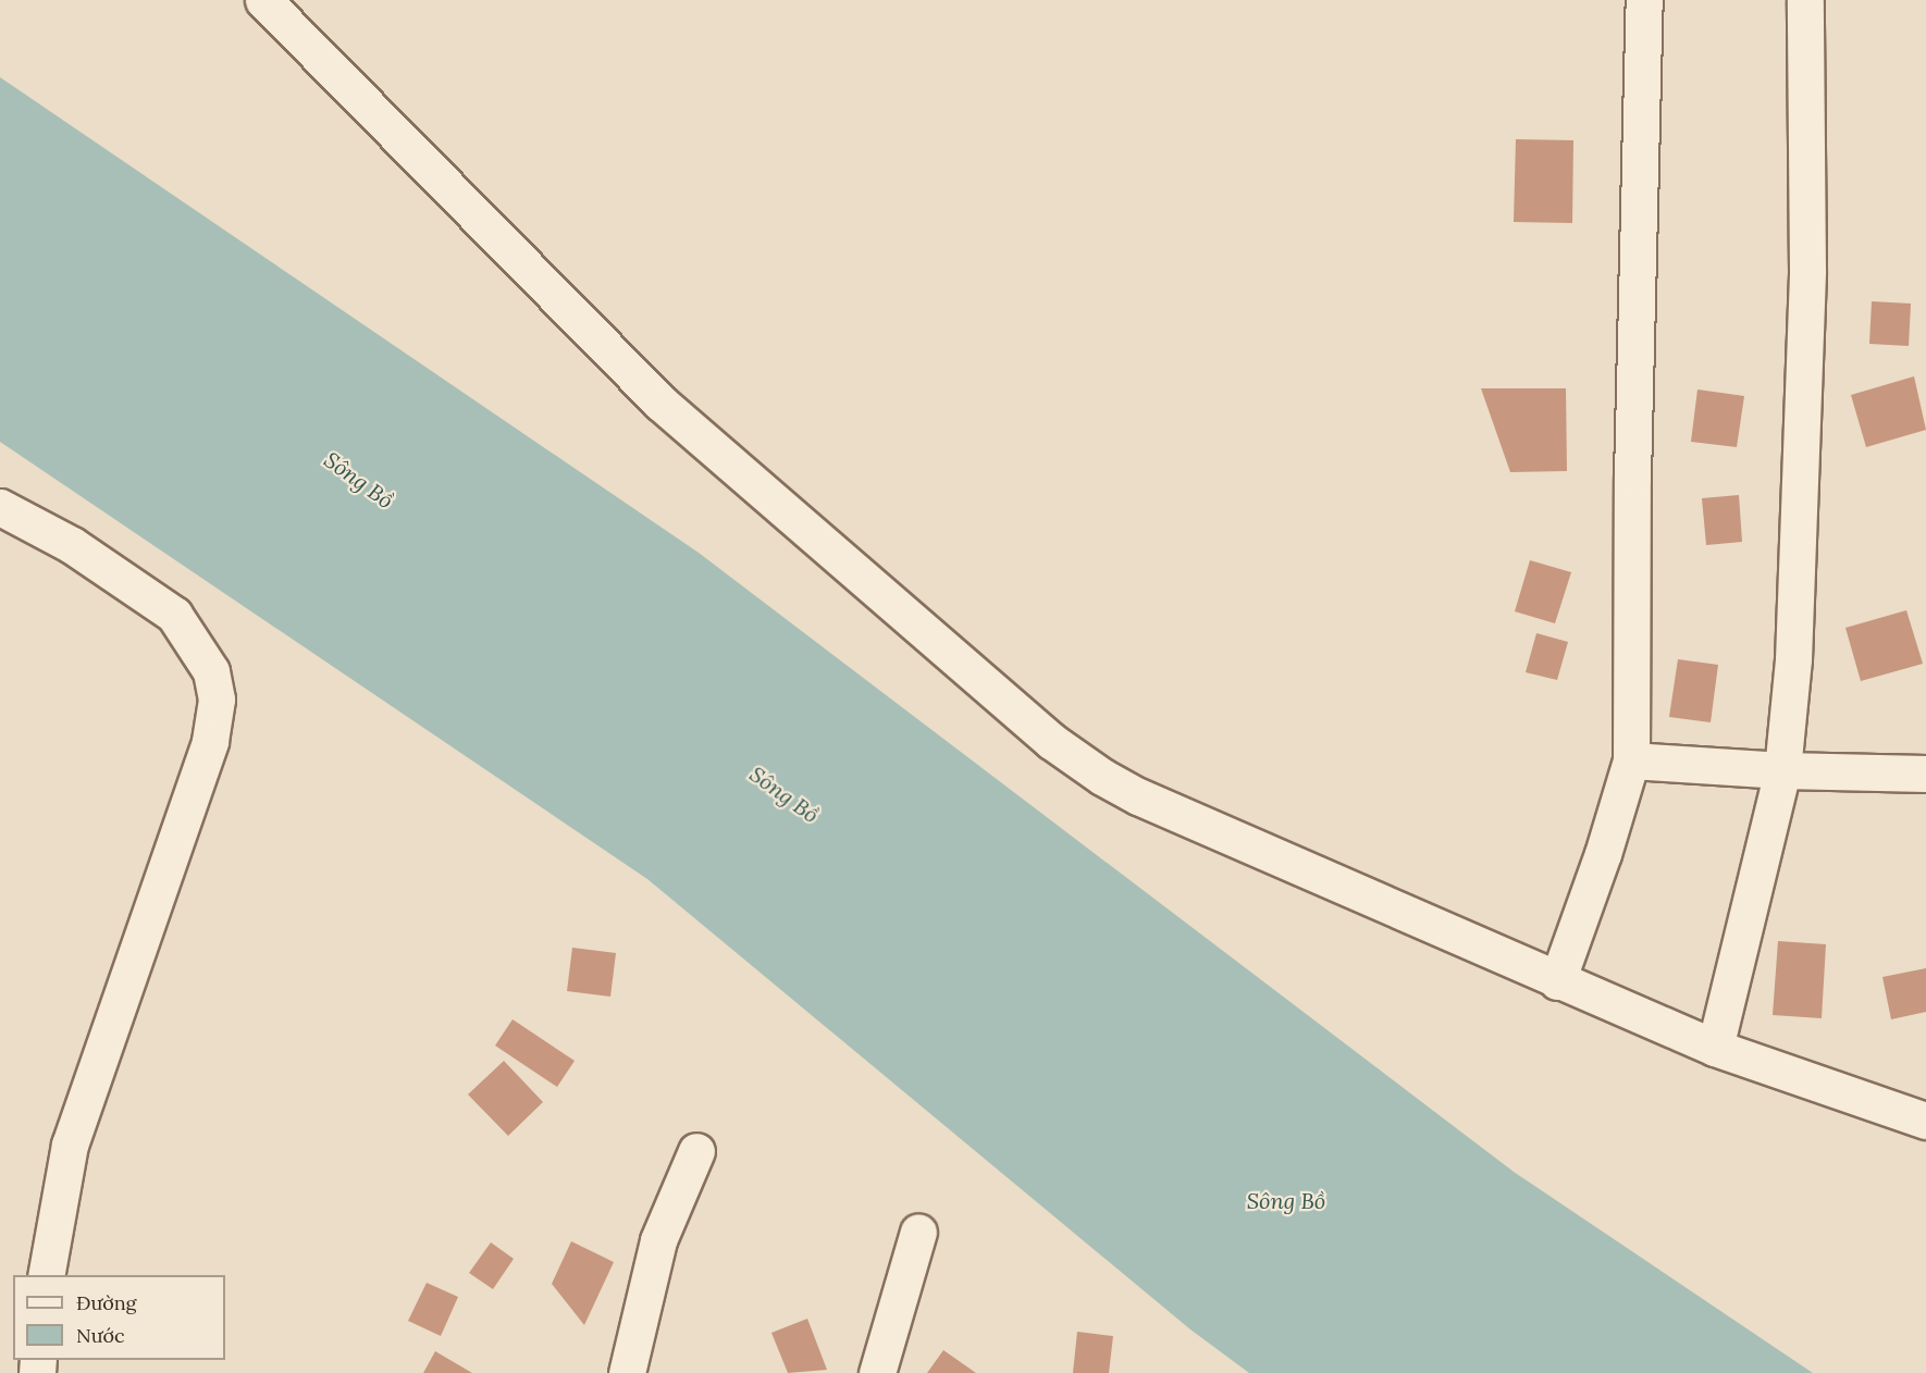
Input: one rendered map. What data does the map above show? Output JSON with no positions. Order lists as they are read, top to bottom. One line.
{"water":["Sông Bồ"],"legend":["Đường","Nước"]}
